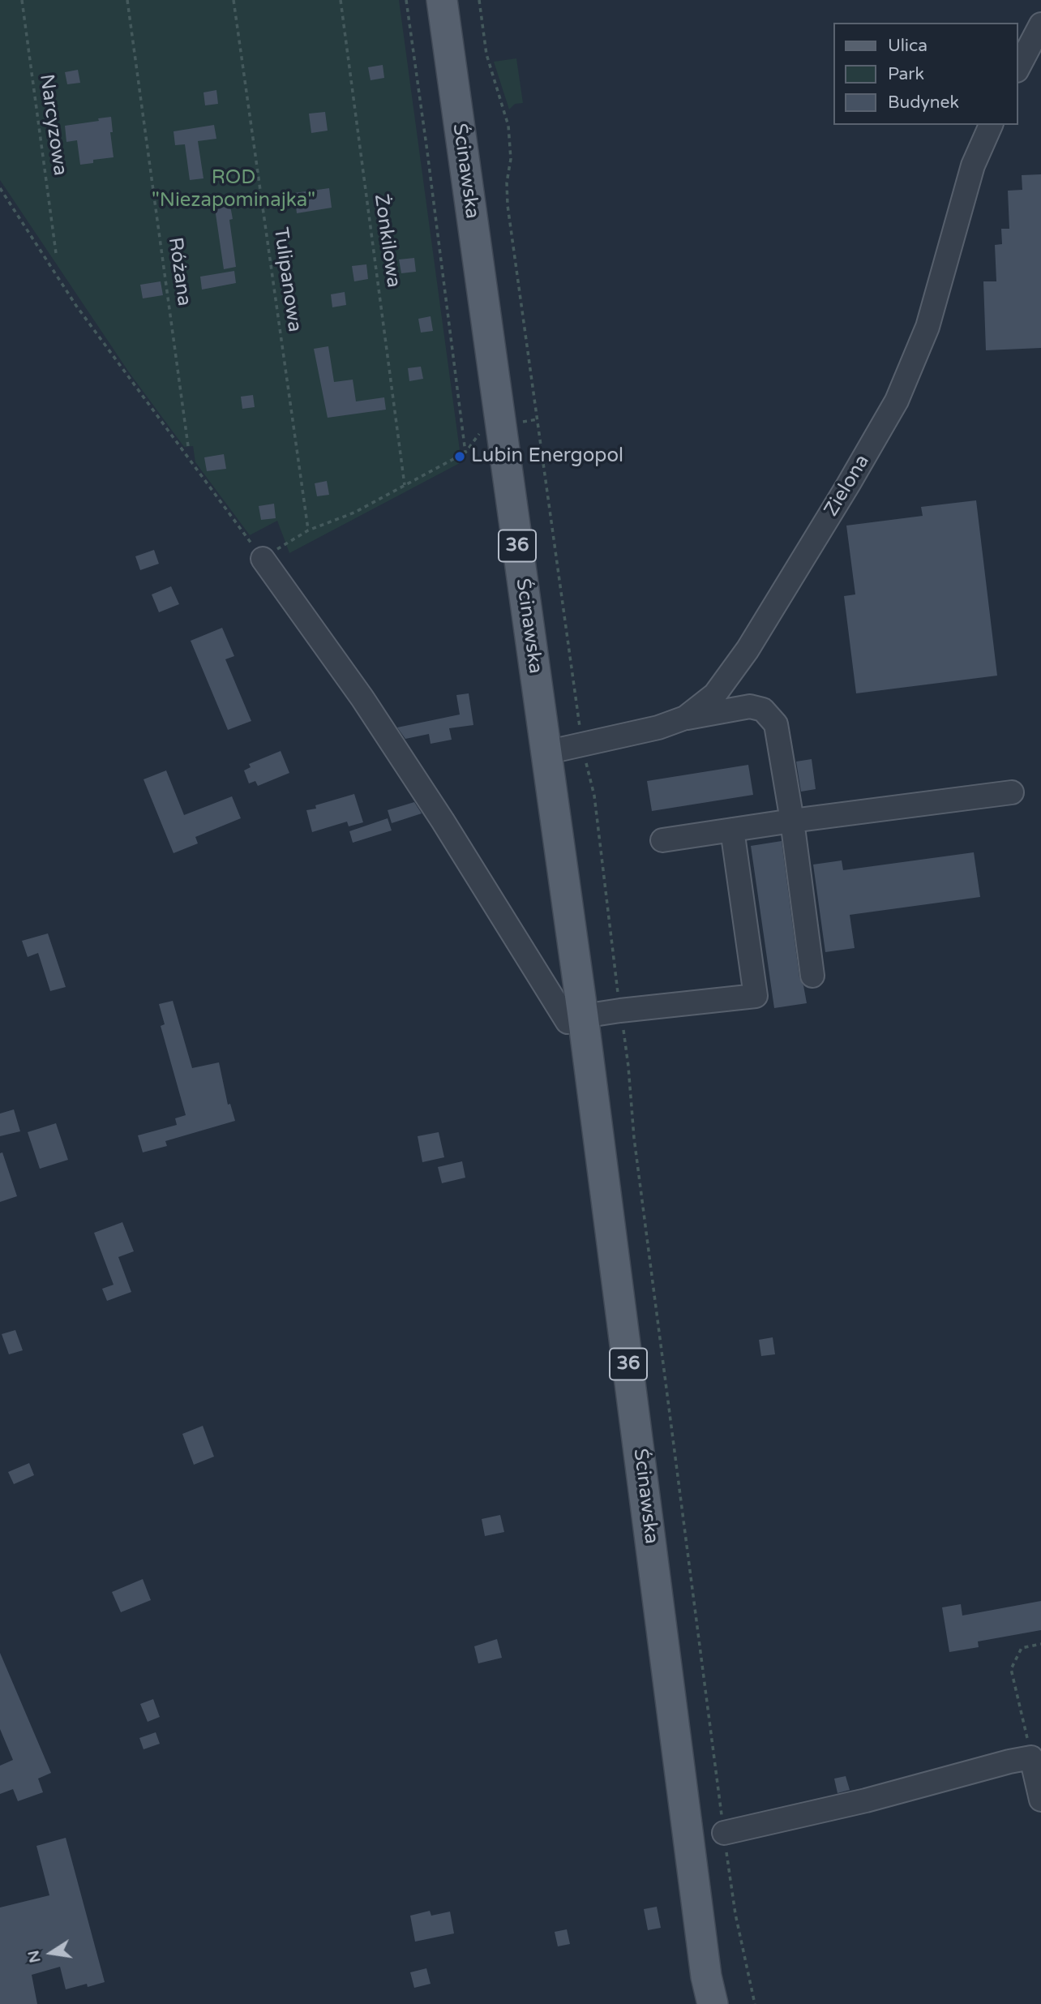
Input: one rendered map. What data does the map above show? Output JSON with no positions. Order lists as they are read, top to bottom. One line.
{"streets":{"main road":["Ścinawska","36"],"street":["Zielona"],"path":["Narcyzowa","Żonkilowa","Różana","Tulipanowa"]},"crossings":[["Ścinawska","Zielona"]],"parks":["ROD \"Niezapominajka\""],"places":["Lubin Energopol"],"legend":["Ulica","Park","Budynek"],"north":"left"}
